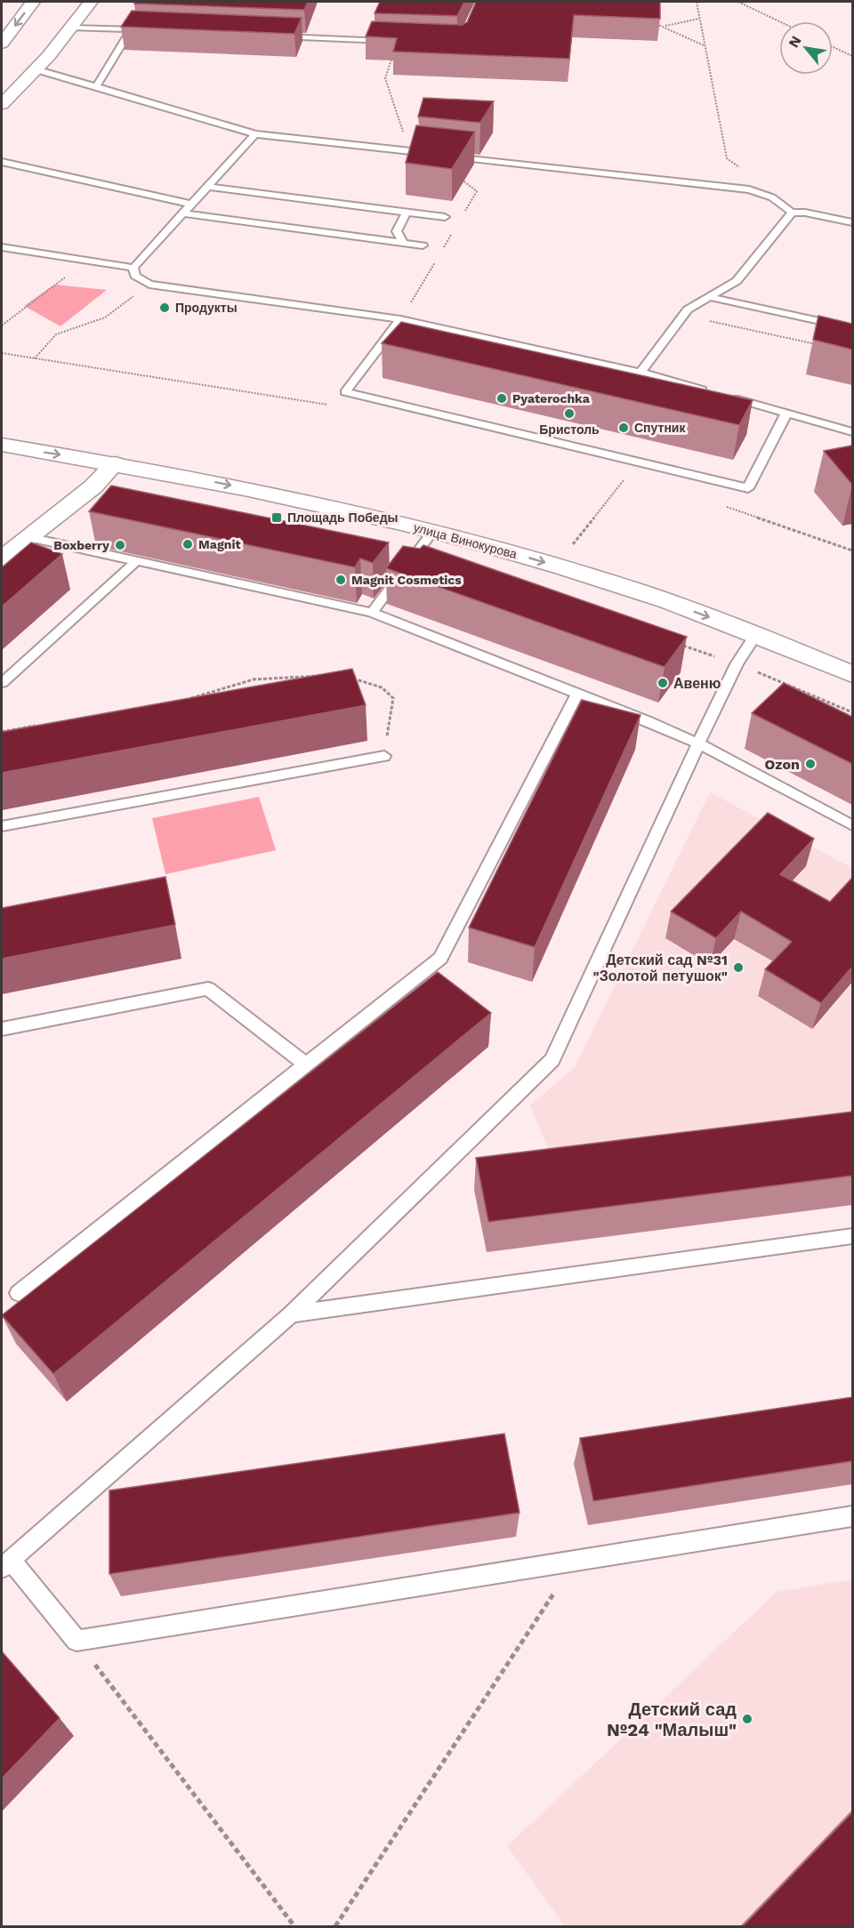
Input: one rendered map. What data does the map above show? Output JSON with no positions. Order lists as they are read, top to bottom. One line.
{"streets":{"main road":["улица Винокурова"]},"places":{"other":["Продукты","Pyaterochka","Бристоль","Спутник","Magnit","Boxberry","Magnit Cosmetics","Авеню","Ozon","Детский сад №31 \"Золотой петушок\"","Детский сад №24 \"Малыш\""],"transit":["Площадь Победы"]},"north":"top left"}
